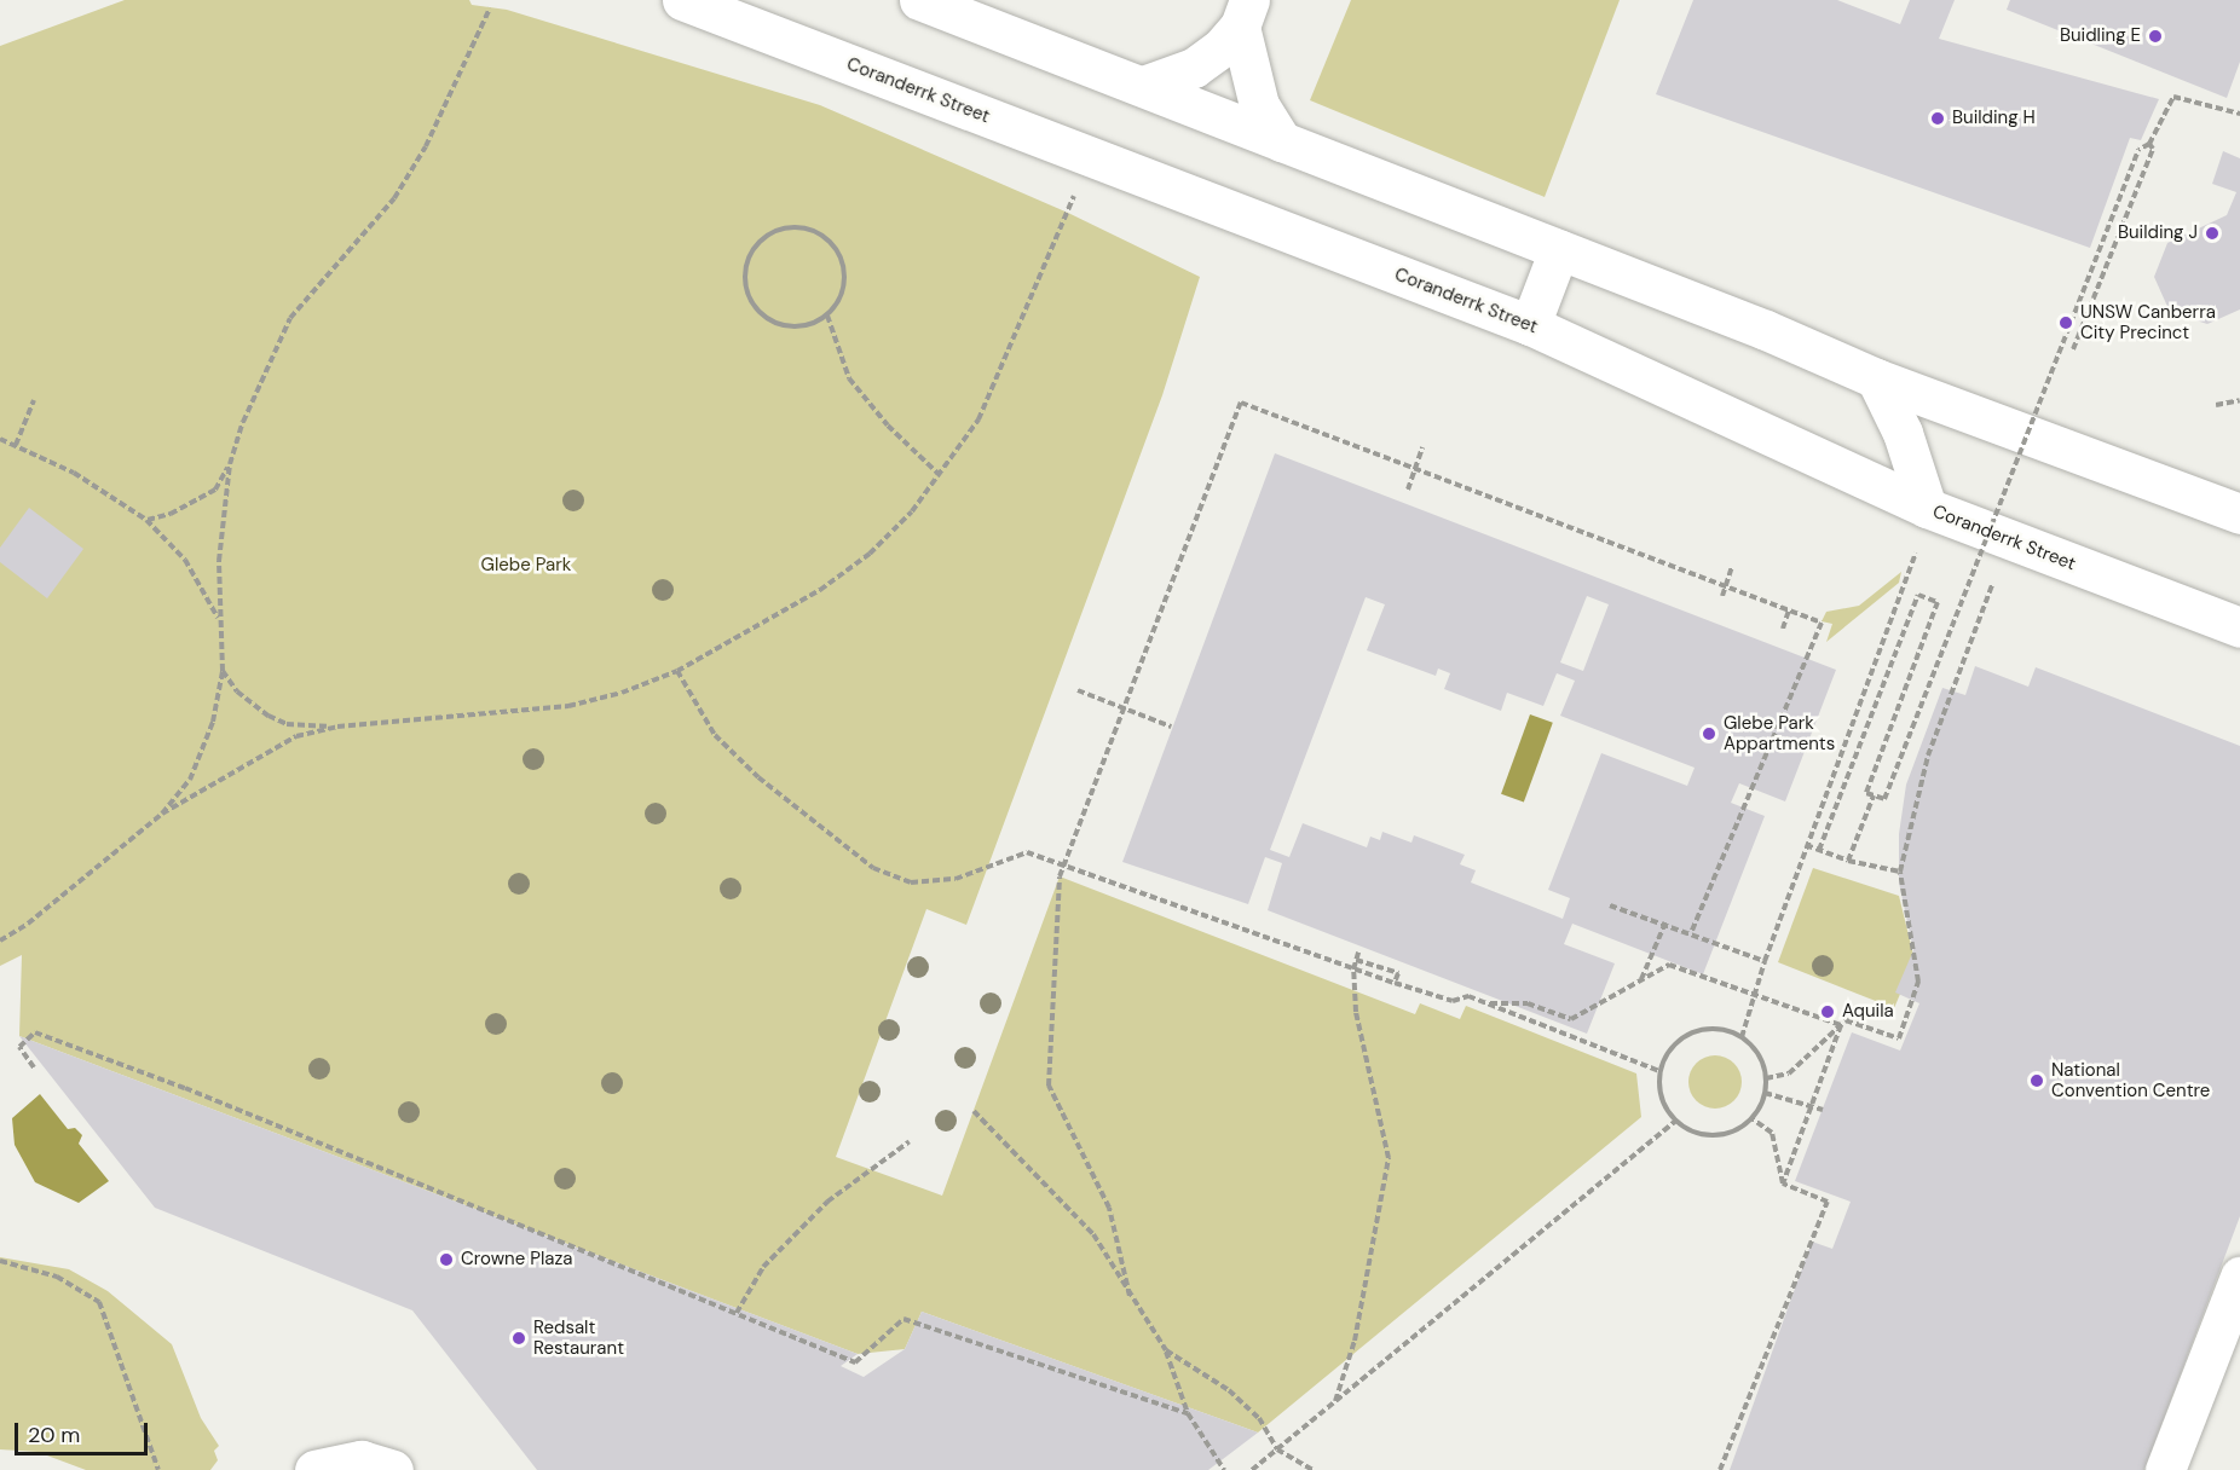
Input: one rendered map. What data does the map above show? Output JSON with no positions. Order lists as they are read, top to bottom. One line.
{"streets":{"main road":["Coranderrk Street"]},"parks":["Glebe Park"],"places":["Buidling E","Building H","Building J","UNSW Canberra City Precinct","Glebe Park Appartments","Aquila","National Convention Centre","Crowne Plaza","Redsalt Restaurant"],"scale_bar":"20 m"}
